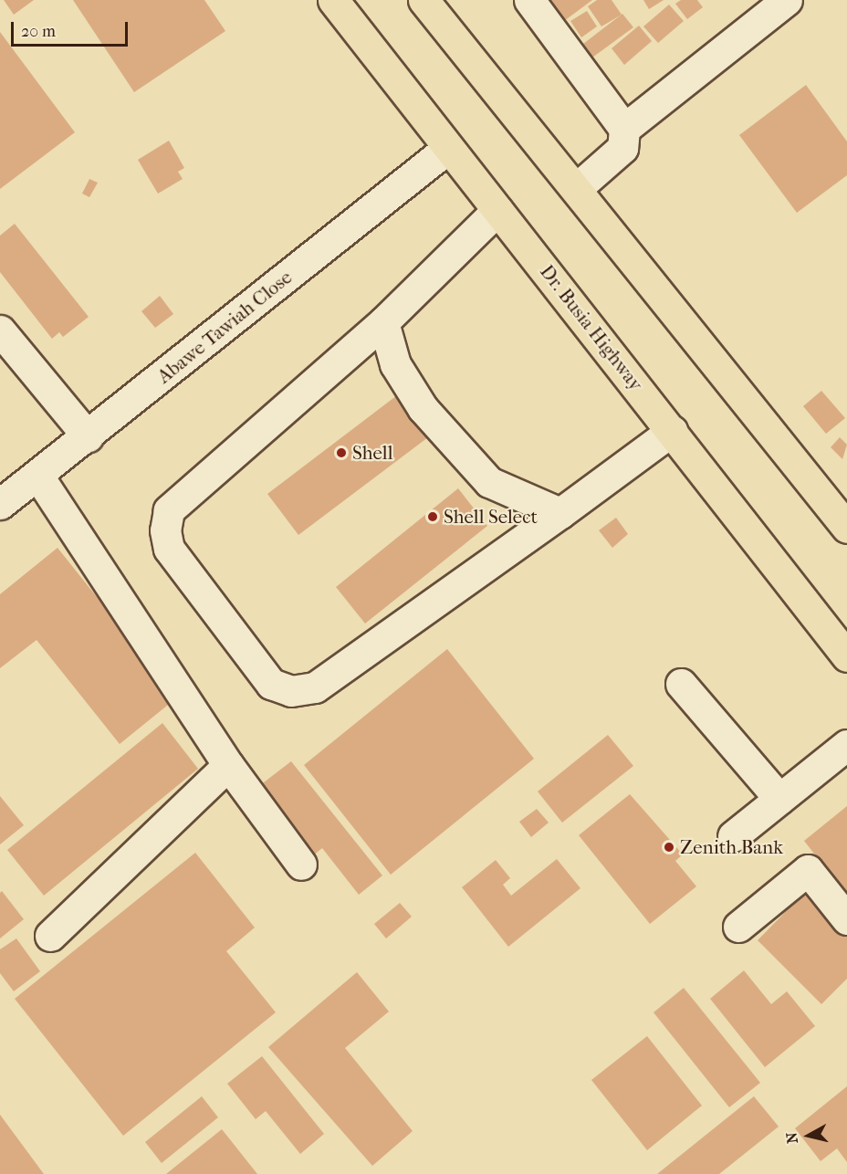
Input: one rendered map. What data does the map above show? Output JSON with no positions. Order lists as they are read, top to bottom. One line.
{"streets":{"highway":["Dr. Busia Highway"],"street":["Abawe Tawiah Close"]},"crossings":[["Abawe Tawiah Close","Dr. Busia Highway"]],"places":["Shell","Shell Select","Zenith Bank"],"scale_bar":"20 m","north":"left"}
